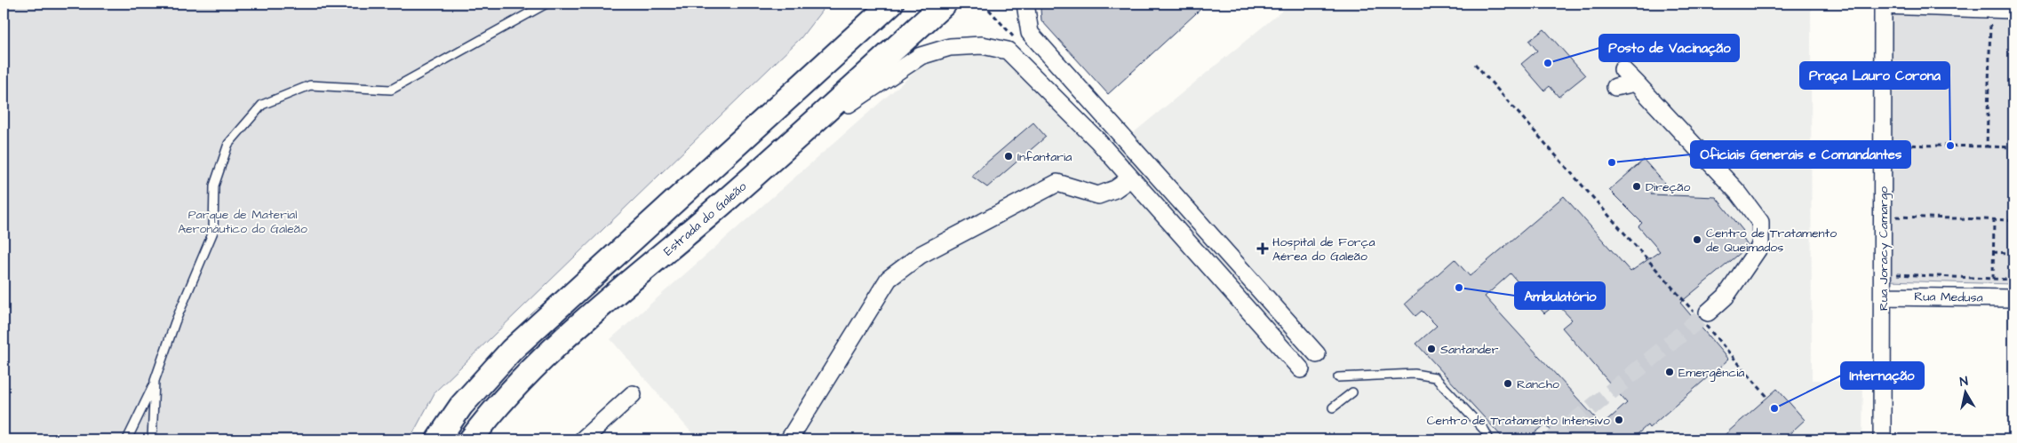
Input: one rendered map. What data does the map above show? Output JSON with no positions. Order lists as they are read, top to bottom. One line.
{"streets":{"main road":["Estrada do Galeão"],"street":["Rua Joracy Camargo","Rua Medusa"]},"crossings":[["Rua Joracy Camargo","Rua Medusa"]],"parks":["Parque de Material Aeronáutico do Galeão"],"places":{"other":["Posto de Vacinação","Praça Lauro Corona","Infantaria","Oficiais Generais e Comandantes","Direção","Centro de Tratamento de Queimados","Ambulatório","Santander","Emergência","Rancho","Internação","Centro de Tratamento Intensivo"],"health":["Hospital de Força Aérea do Galeão"]},"north":"top"}
